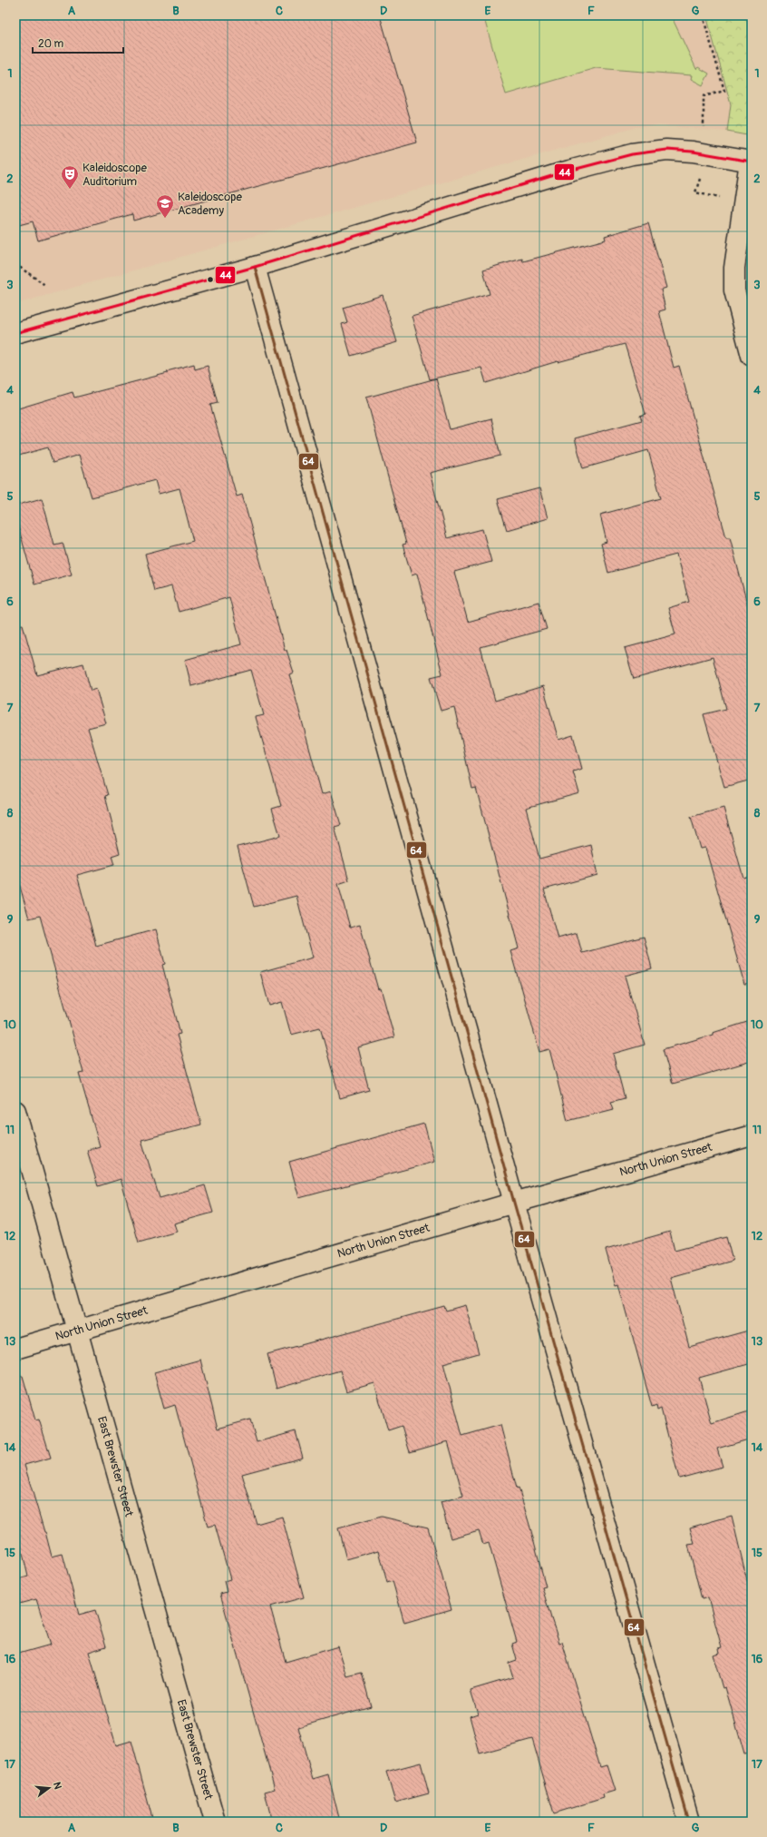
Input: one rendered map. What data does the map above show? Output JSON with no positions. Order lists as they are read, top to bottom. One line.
{"streets":{"street":["North Union Street","East Brewster Street"]},"crossings":[["North Union Street","East Brewster Street"]],"places":{"theatre":["Kaleidoscope Auditorium"],"school or university":["Kaleidoscope Academy"]},"lines":["transit line 44","transit line 64"],"scale_bar":"20 m","north":"right","grid":{"columns":["A","B","C","D","E","F","G"],"rows":["1","2","3","4","5","6","7","8","9","10","11","12","13","14","15","16","17"]}}
